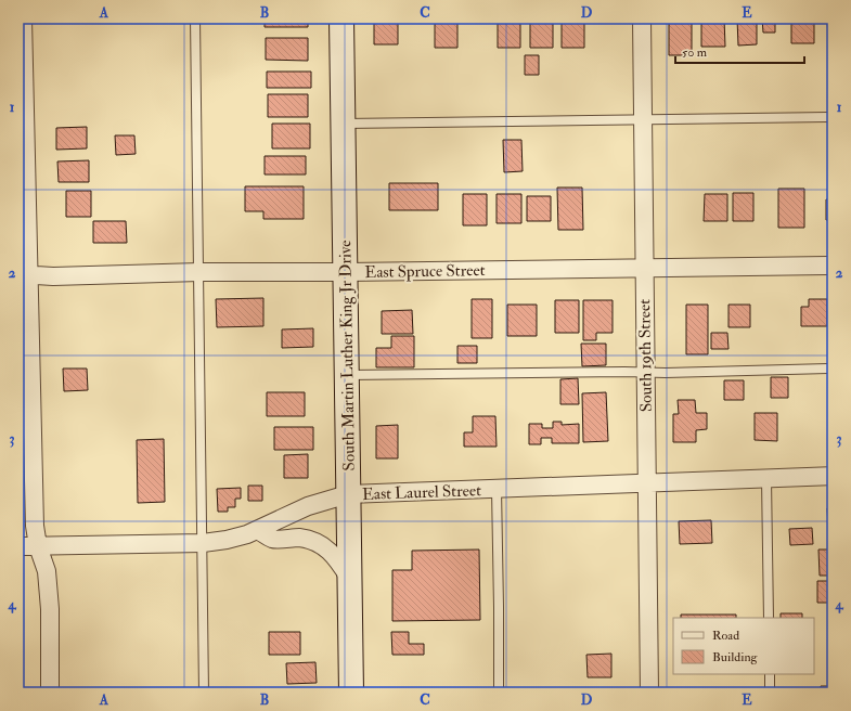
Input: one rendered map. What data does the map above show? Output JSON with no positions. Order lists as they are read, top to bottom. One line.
{"streets":{"street":["East Spruce Street","South Martin Luther King Jr Drive","South 19th Street","East Laurel Street"]},"crossings":[["East Spruce Street","South Martin Luther King Jr Drive"],["East Spruce Street","South 19th Street"],["South Martin Luther King Jr Drive","East Laurel Street"],["South 19th Street","East Laurel Street"]],"legend":["Road","Building"],"scale_bar":"50 m","grid":{"columns":["A","B","C","D","E"],"rows":["1","2","3","4"]}}
